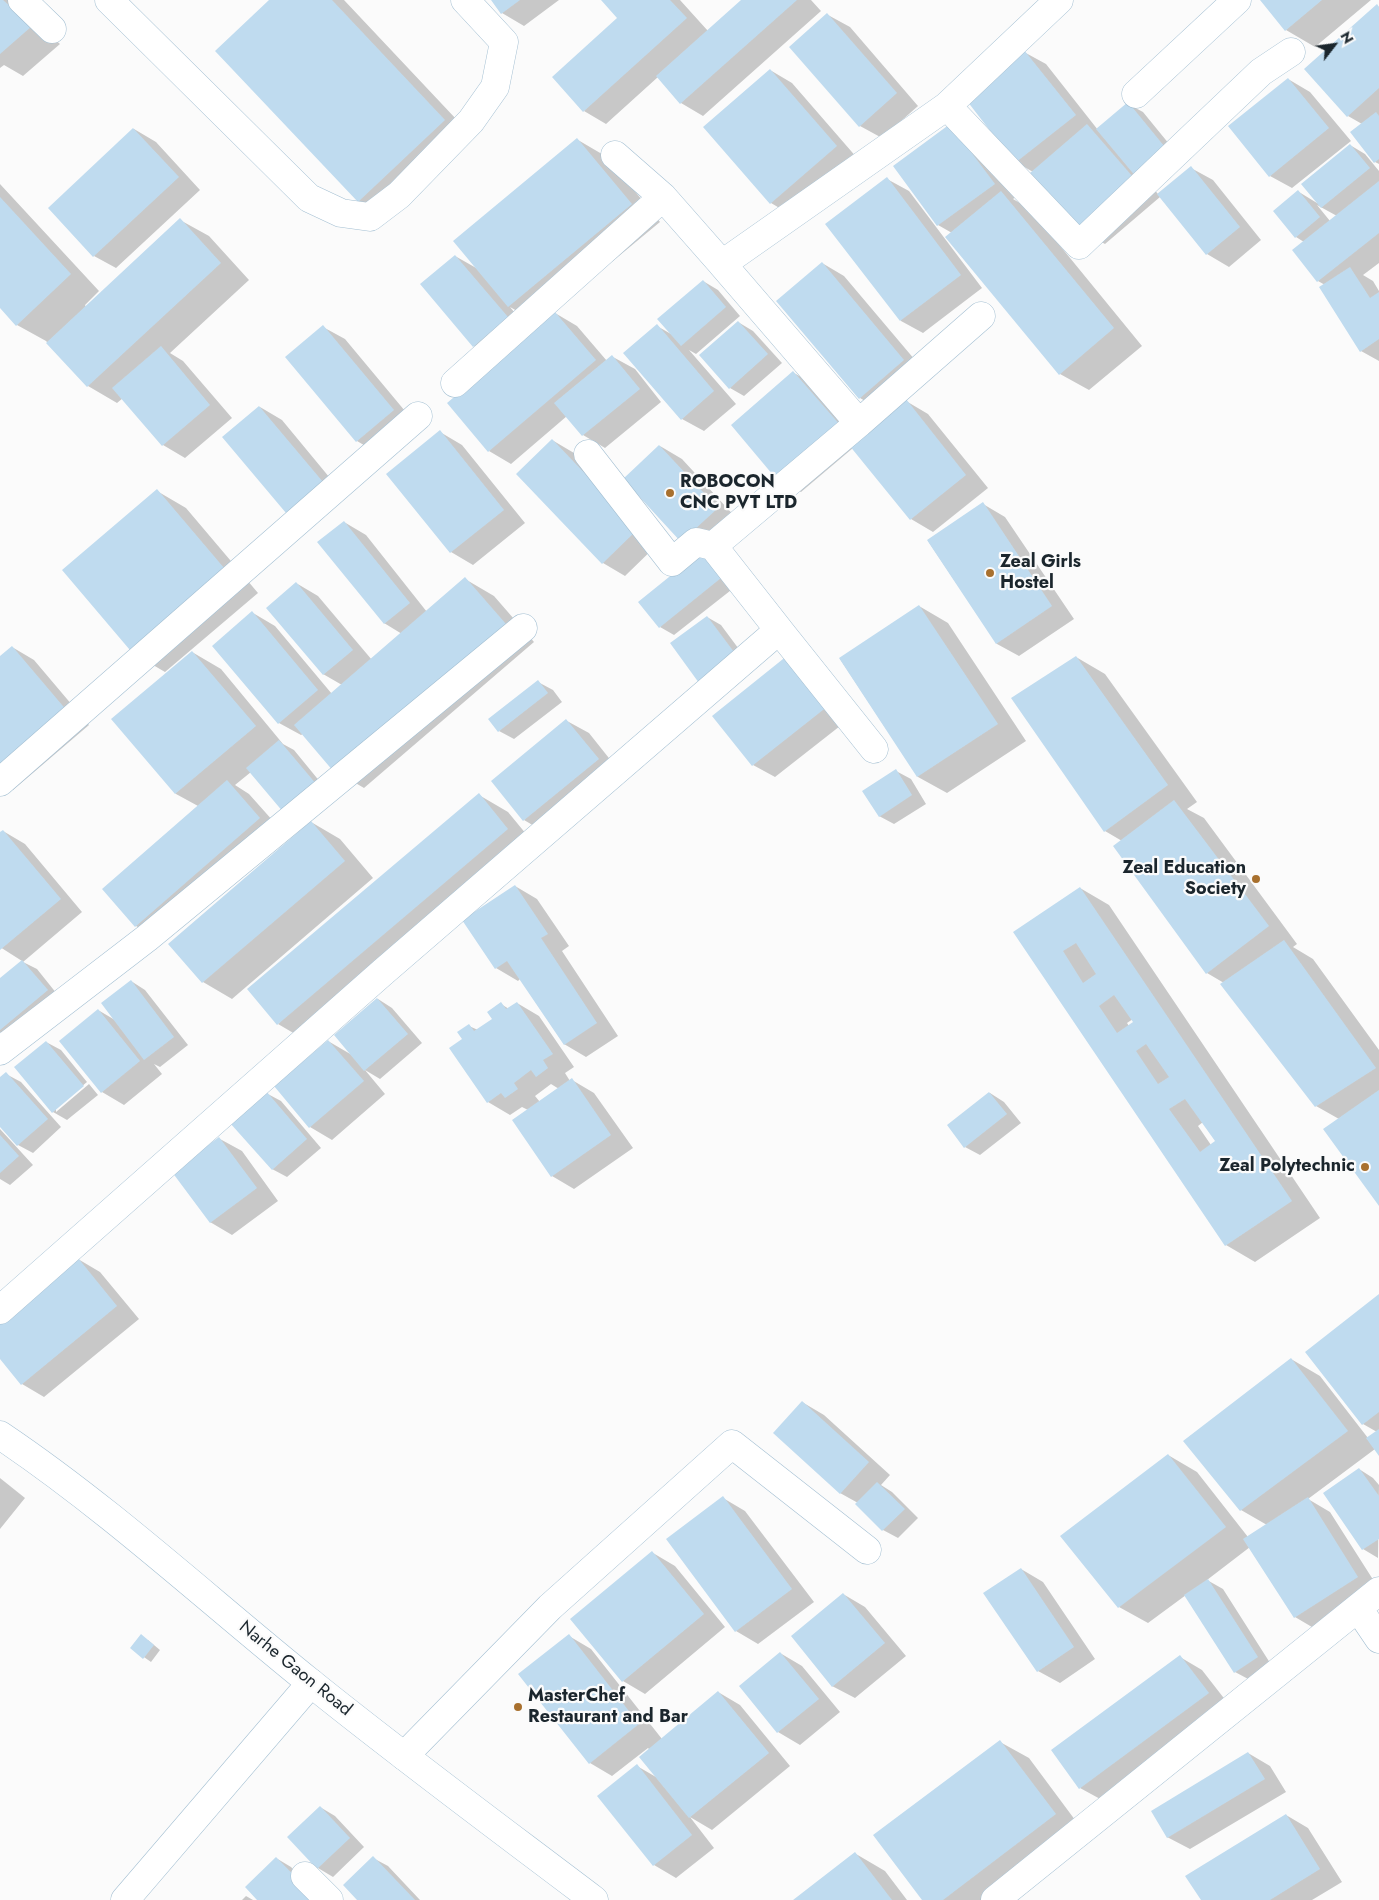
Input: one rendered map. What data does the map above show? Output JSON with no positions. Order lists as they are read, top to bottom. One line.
{"streets":{"street":["Narhe Gaon Road"]},"places":["ROBOCON CNC PVT LTD","Zeal Girls Hostel","Zeal Education Society","Zeal Polytechnic","MasterChef Restaurant and Bar"],"north":"top right"}
